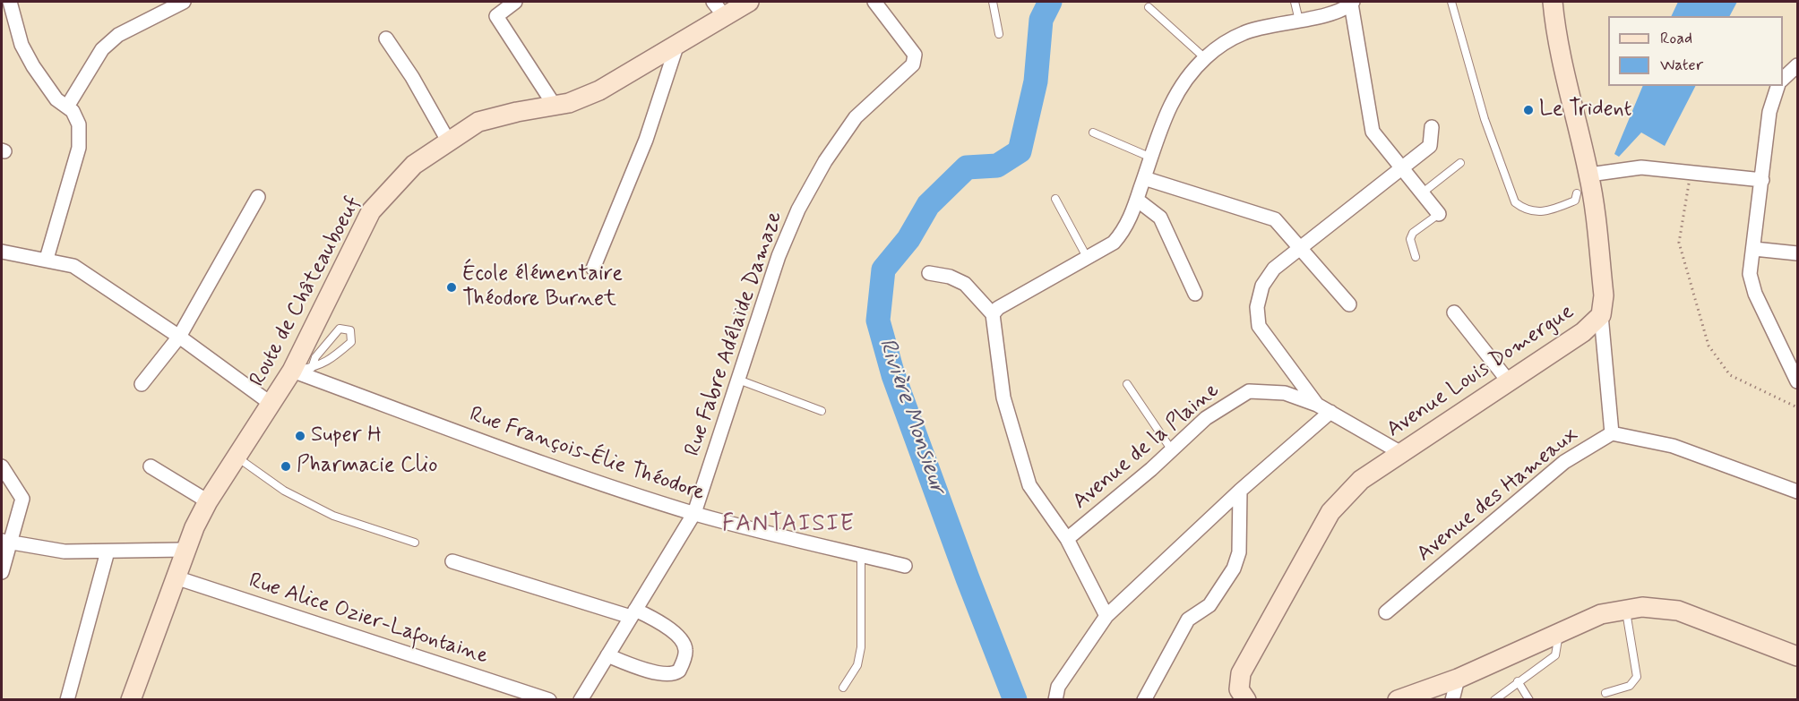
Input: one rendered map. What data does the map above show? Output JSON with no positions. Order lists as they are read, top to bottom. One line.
{"streets":{"main road":["Route de Châteauboeuf","Avenue Louis Domergue"],"street":["Rue Fabre Adélaïde Damaze","Avenue de la Plaine","Rue François-Élie Théodore","Avenue des Hameaux","Rue Alice Ozier-Lafontaine"]},"crossings":[["Route de Châteauboeuf","Rue François-Élie Théodore"],["Route de Châteauboeuf","Rue Alice Ozier-Lafontaine"],["Rue Fabre Adélaïde Damaze","Rue François-Élie Théodore"],["Avenue Louis Domergue","Avenue de la Plaine"]],"districts":["FANTAISIE"],"water":["Rivière Monsieur"],"places":["Le Trident","École élémentaire Théodore Burnet","Super H","Pharmacie Clio"],"legend":["Road","Water"]}
